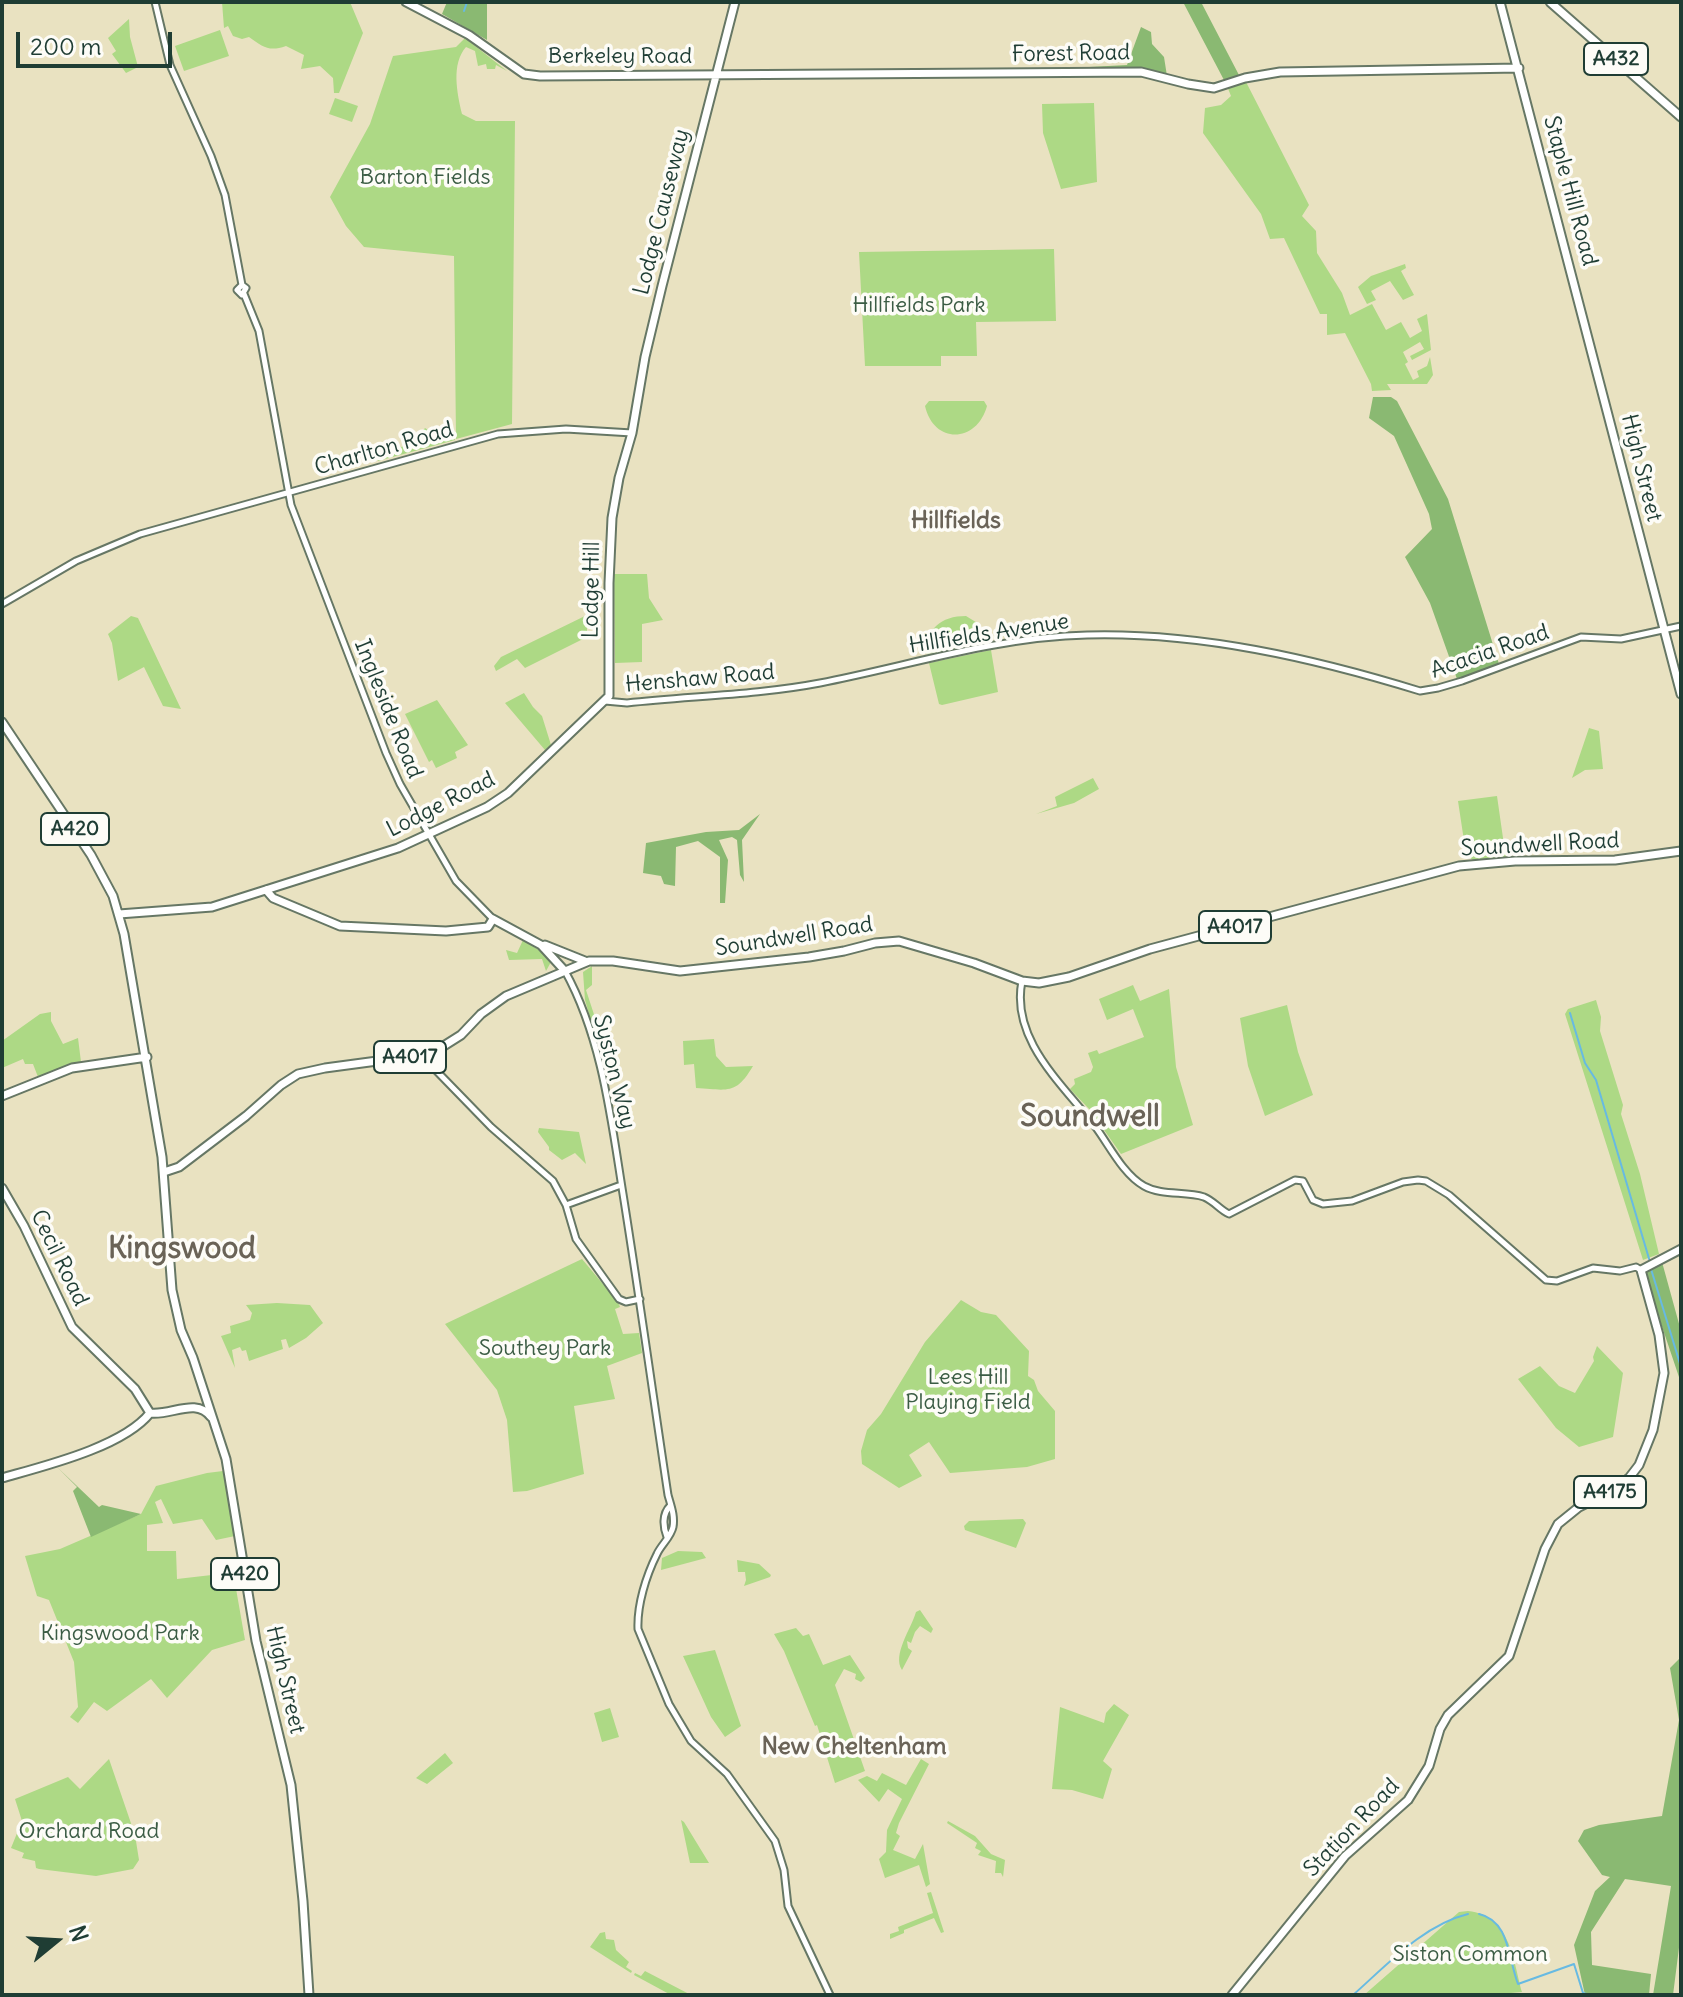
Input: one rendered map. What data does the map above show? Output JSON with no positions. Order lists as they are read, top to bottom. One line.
{"streets":{"main road":["Forest Road","Berkeley Road","A432","Staple Hill Road","Lodge Causeway","High Street","Lodge Hill","Lodge Road","A420","Soundwell Road","A4017","Cecil Road","A4175","Station Road"],"street":["Charlton Road","Hillfields Avenue","Acacia Road","Henshaw Road","Ingleside Road","Syston Way"]},"crossings":[["Forest Road","Berkeley Road"],["Forest Road","Staple Hill Road"],["Forest Road","Lodge Causeway"],["Berkeley Road","Lodge Causeway"],["Staple Hill Road","High Street"],["Lodge Causeway","Charlton Road"],["Lodge Causeway","Lodge Hill"],["Charlton Road","Ingleside Road"],["High Street","Acacia Road"],["High Street","A420"],["Lodge Hill","Henshaw Road"],["Lodge Hill","Lodge Road"],["Hillfields Avenue","Acacia Road"],["Hillfields Avenue","Henshaw Road"],["Henshaw Road","Lodge Road"],["Ingleside Road","Lodge Road"],["A420","A4017"],["Soundwell Road","A4017"],["Soundwell Road","Syston Way"],["A4017","Syston Way"]],"districts":["Hillfields","Soundwell","Kingswood","New Cheltenham"],"parks":["Barton Fields","Hillfields Park","Southey Park","Lees Hill Playing Field","Kingswood Park","Orchard Road","Siston Common"],"scale_bar":"200 m","north":"right"}
